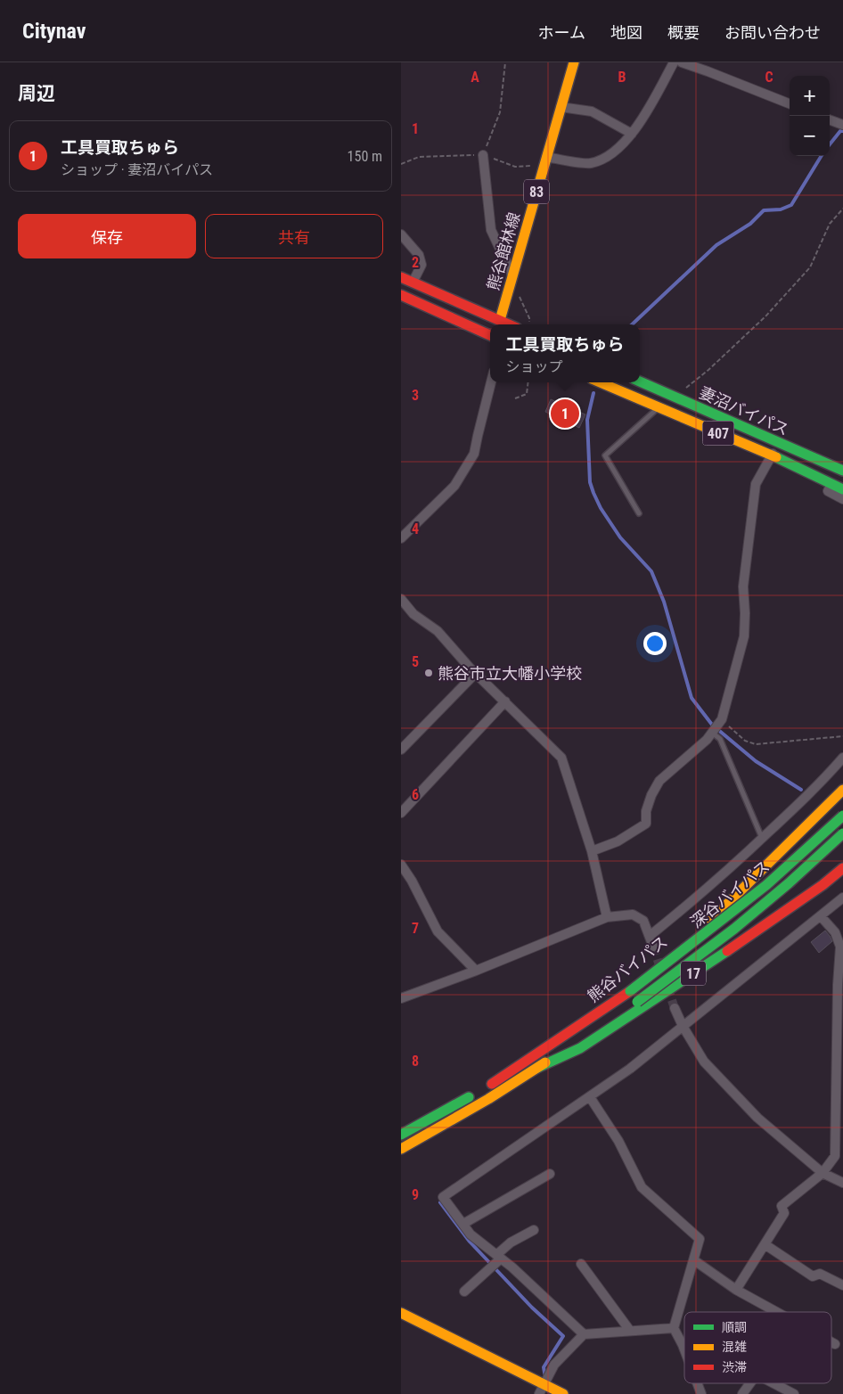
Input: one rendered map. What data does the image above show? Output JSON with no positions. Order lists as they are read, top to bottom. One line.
{"streets":{"main road":["83","熊谷館林線","妻沼バイパス","407","深谷バイパス","熊谷バイパス","17"]},"crossings":[["深谷バイパス","熊谷バイパス"],["熊谷バイパス","17"]],"places":["熊谷市立大幡小学校"],"legend":["順調","混雑","渋滞"],"page":{"header":"Citynav","nav":["ホーム","地図","概要","お問い合わせ"],"heading":"周辺","map_buttons":["+","−"],"list":[{"mark":"1","name":"工具買取ちゅら","note":"ショップ · 妻沼バイパス","value":"150 m"}],"buttons":["保存","共有"],"popup":["工具買取ちゅら","ショップ"],"pins":"1"},"grid":{"columns":["A","B","C"],"rows":["1","2","3","4","5","6","7","8","9"]}}
